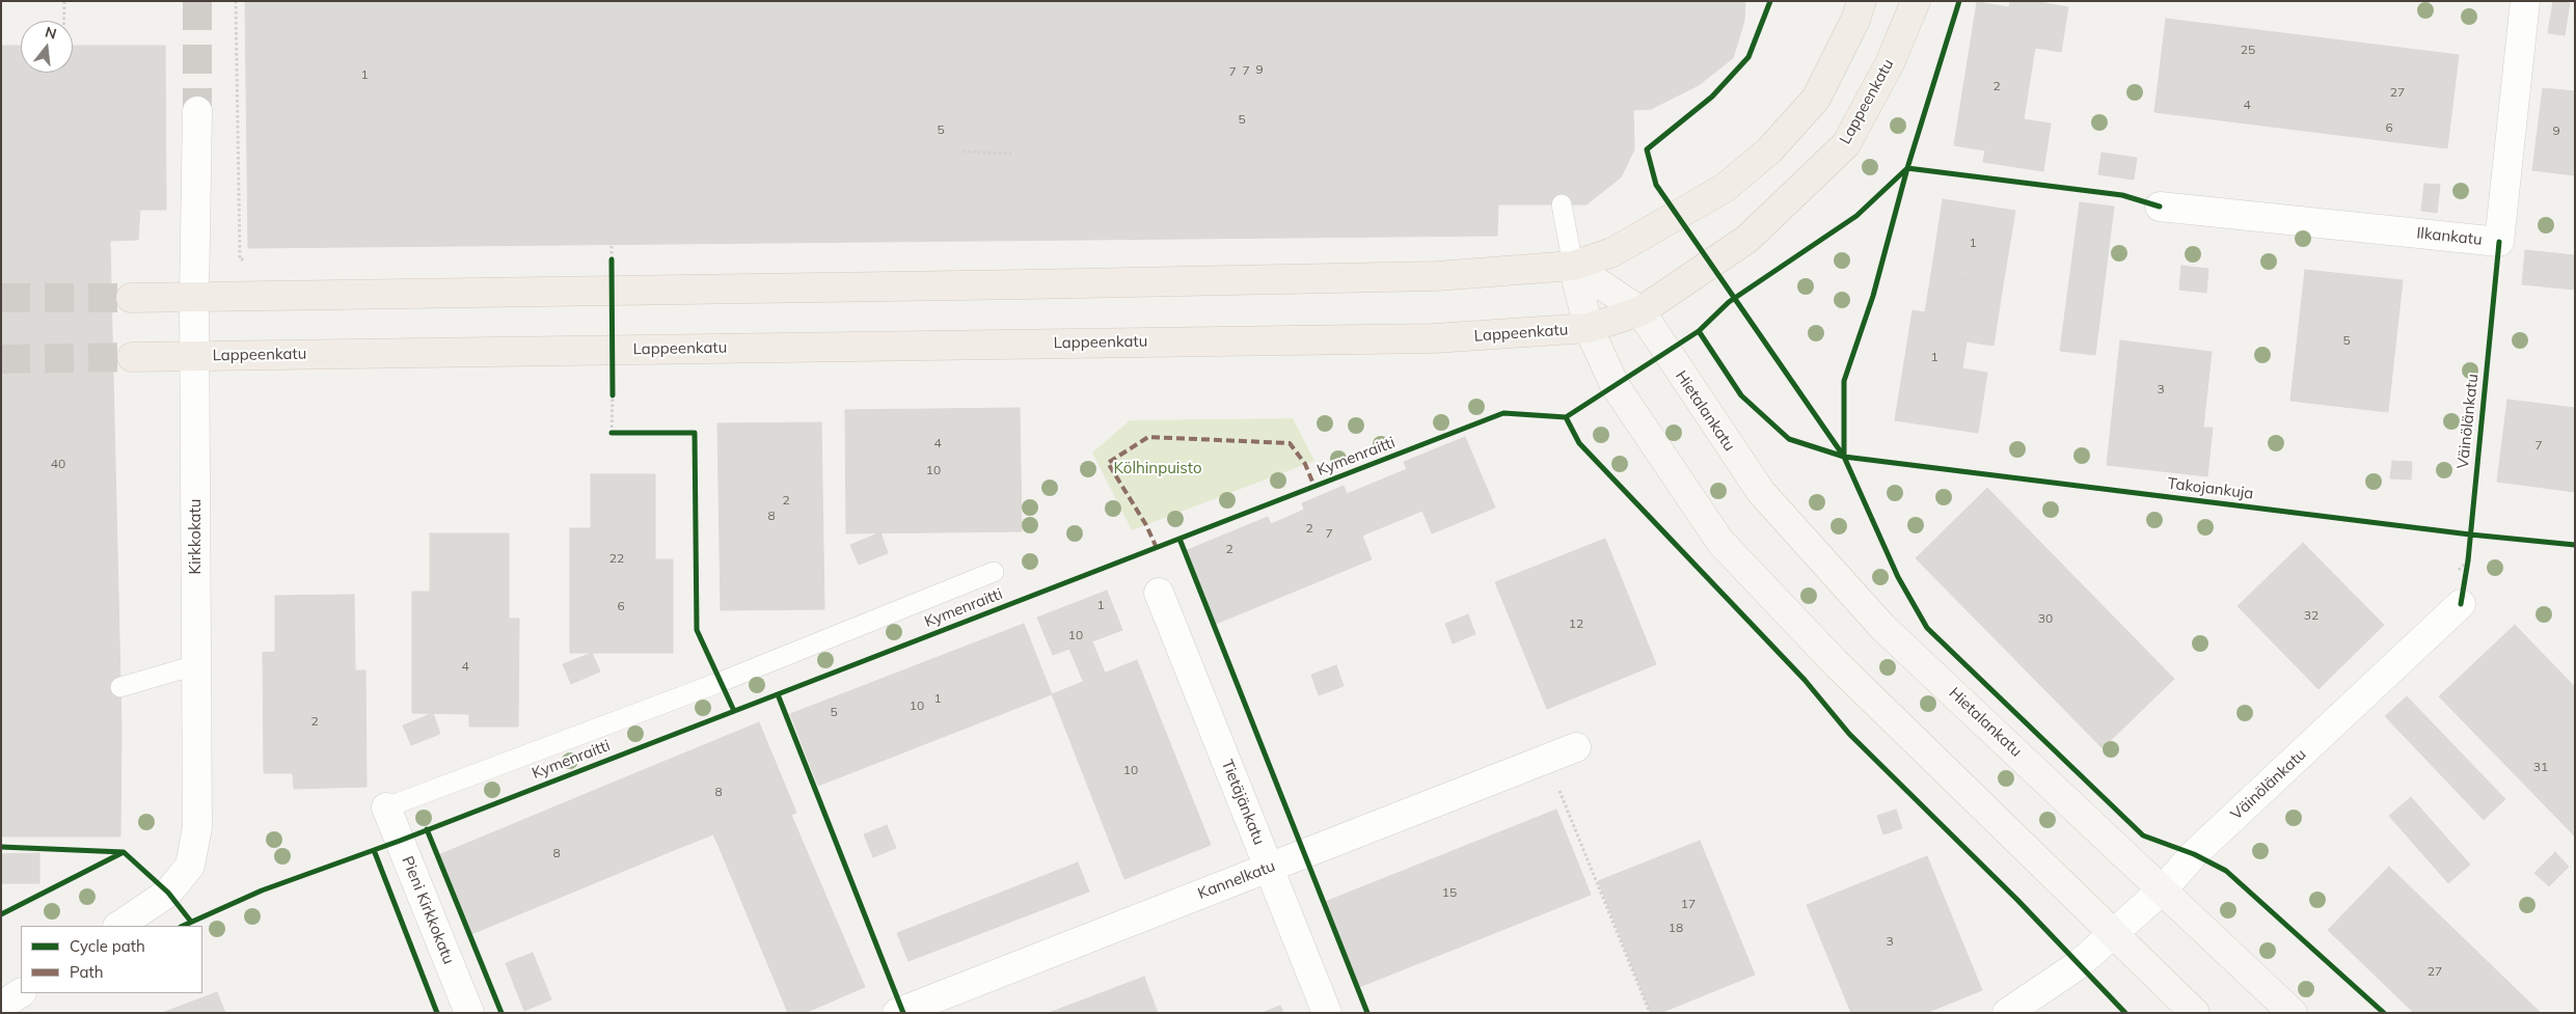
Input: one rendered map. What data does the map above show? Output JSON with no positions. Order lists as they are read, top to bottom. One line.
{"streets":{"main road":["Lappeenkatu","Hietalankatu"],"street":["Ilkankatu","Väinölänkatu","Kirkkokatu","Tietäjänkatu","Kannelkatu","Pieni Kirkkokatu"],"lane":["Kymenraitti"],"cycle path":["Takojankuja"]},"crossings":[["Lappeenkatu","Hietalankatu"],["Lappeenkatu","Kirkkokatu"],["Hietalankatu","Väinölänkatu"],["Kymenraitti","Pieni Kirkkokatu"],["Tietäjänkatu","Kannelkatu"]],"parks":["Kölhinpuisto"],"house_numbers":["25","9","7","7","1","2","27","4","5","6","5","9","1","5","1","3","4","7","40","10","2","8","2","7","2","22","1","6","32","30","12","10","4","1","10","5","2","31","10","8","8","15","17","18","3","27"],"legend":["Cycle path","Path"],"north":"top"}
